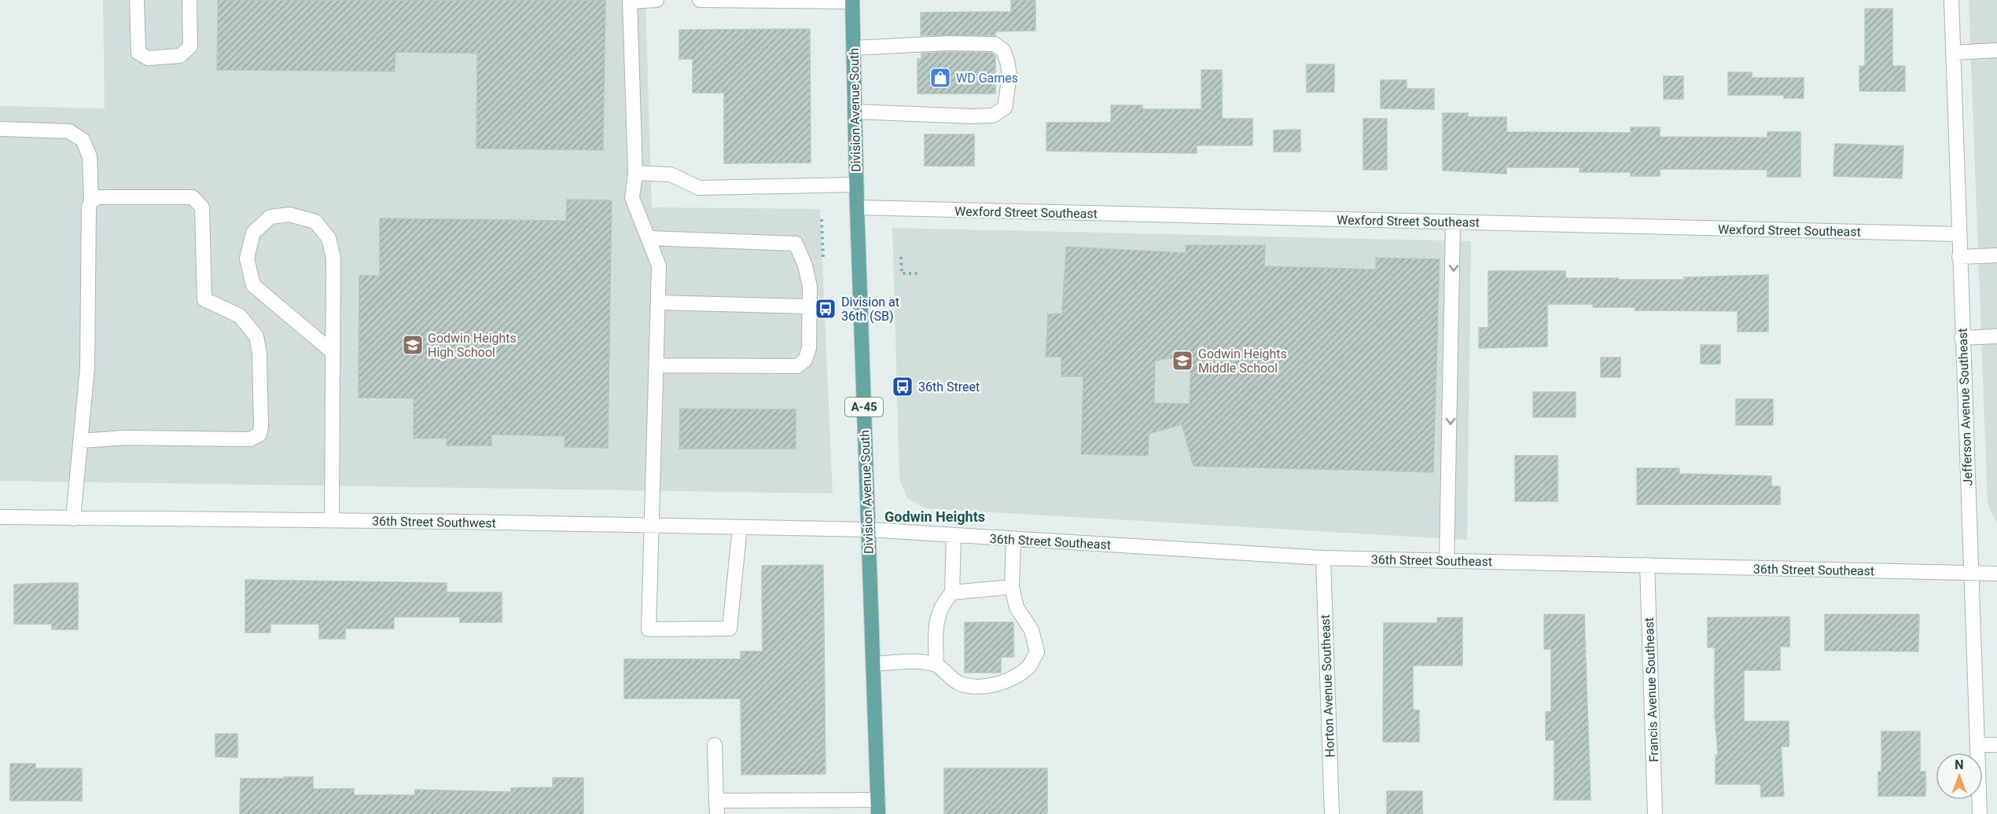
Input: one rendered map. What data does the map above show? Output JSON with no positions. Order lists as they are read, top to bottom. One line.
{"streets":{"main road":["Division Avenue South","A-45"],"street":["Wexford Street Southeast","Jefferson Avenue Southeast","36th Street Southwest","36th Street Southeast","Horton Avenue Southeast","Francis Avenue Southeast"]},"crossings":[["Division Avenue South","Wexford Street Southeast"],["Division Avenue South","36th Street Southwest"],["Division Avenue South","36th Street Southeast"],["Wexford Street Southeast","Jefferson Avenue Southeast"],["Jefferson Avenue Southeast","36th Street Southeast"],["36th Street Southwest","36th Street Southeast"],["36th Street Southeast","Horton Avenue Southeast"],["36th Street Southeast","Francis Avenue Southeast"]],"districts":["Godwin Heights"],"places":{"shop":["WD Games"],"bus stop":["Division at 36th (SB)","36th Street"],"school or university":["Godwin Heights High School","Godwin Heights Middle School"]},"north":"top"}
